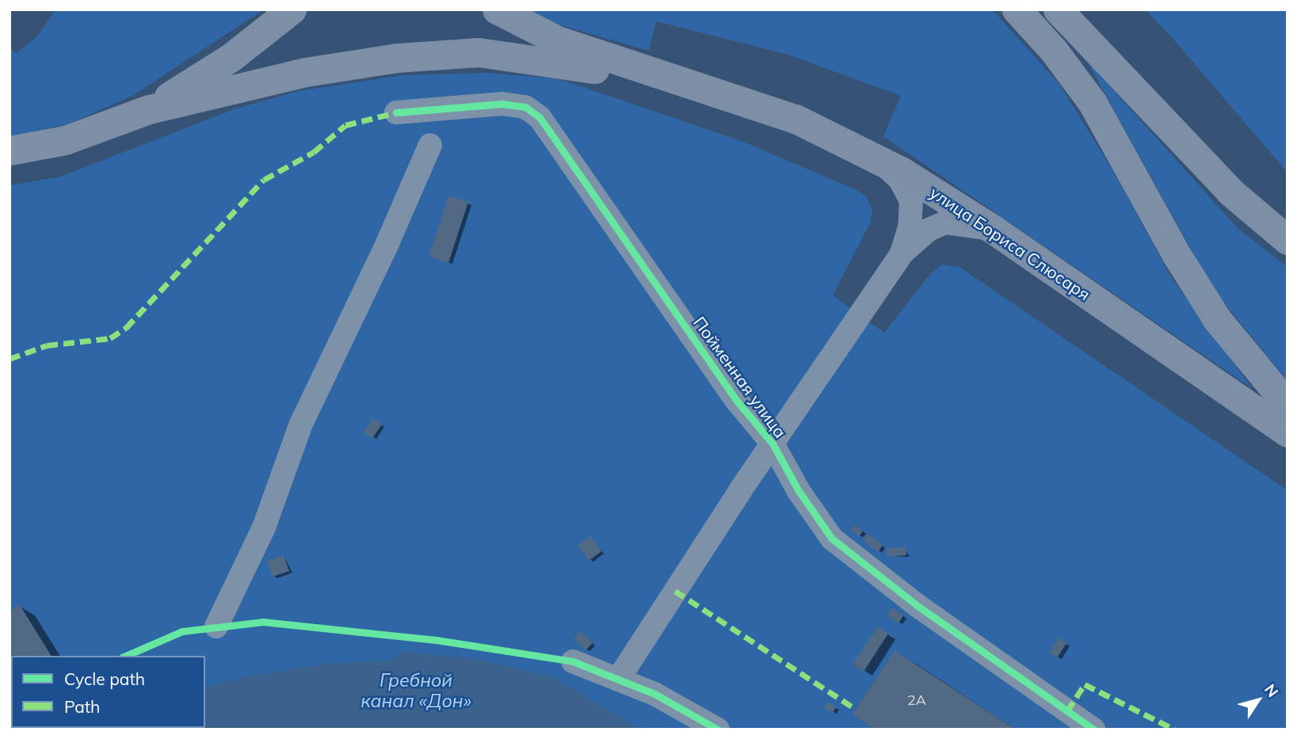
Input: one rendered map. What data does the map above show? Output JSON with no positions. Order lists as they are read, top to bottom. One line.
{"streets":{"main road":["улица Бориса Слюсаря"],"street":["Пойменная улица"]},"water":["Гребной канал «Дон»"],"house_numbers":["2А"],"legend":["Cycle path","Path"],"north":"top right"}
